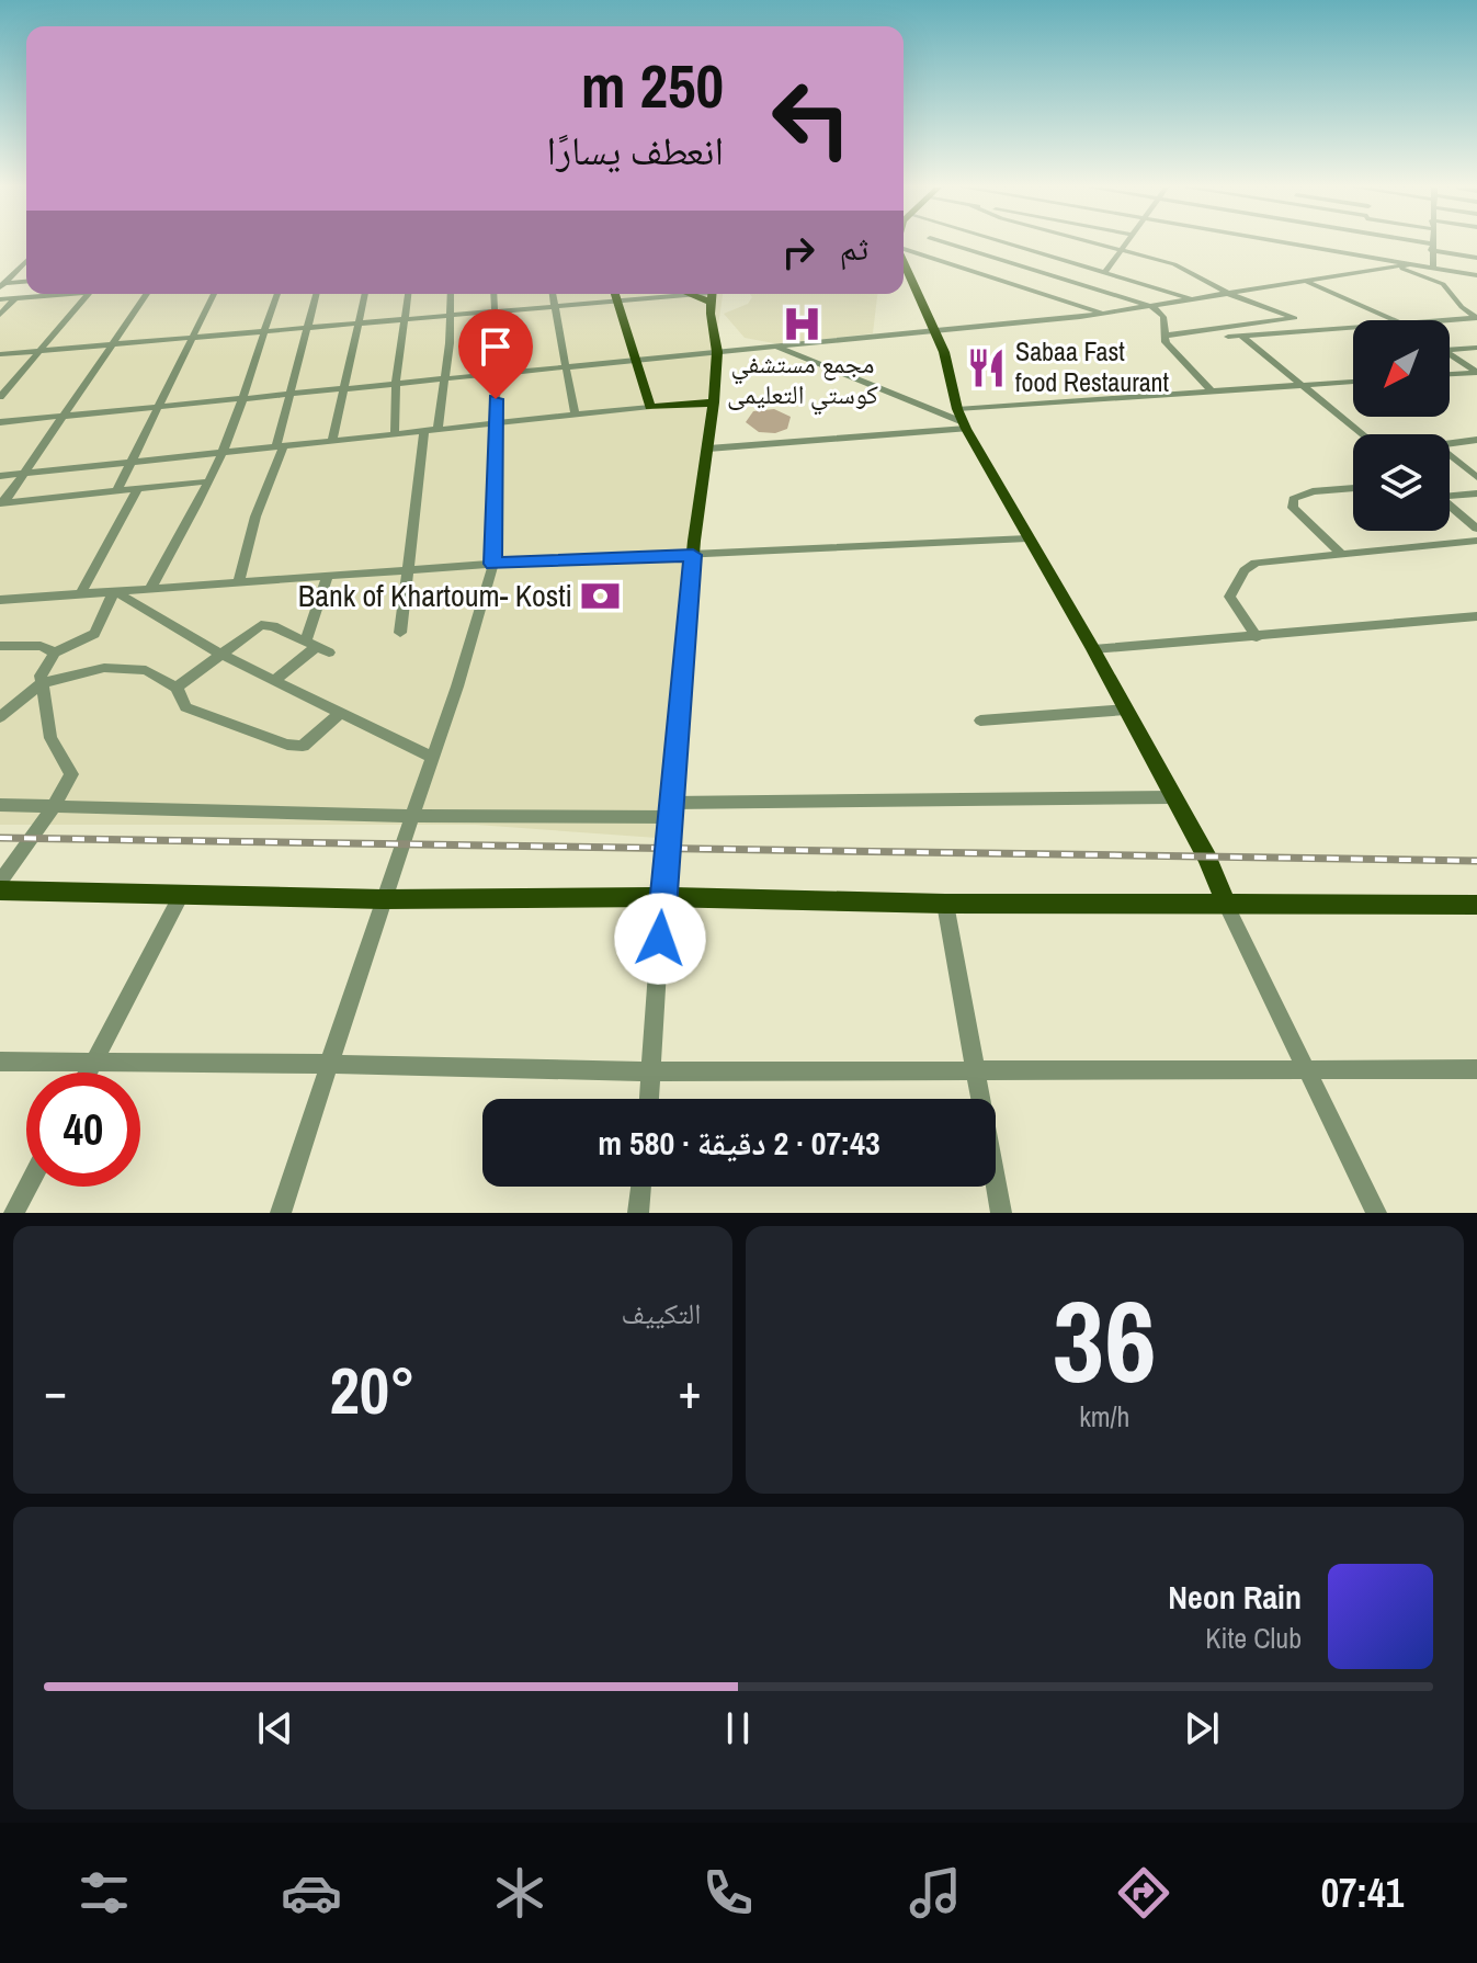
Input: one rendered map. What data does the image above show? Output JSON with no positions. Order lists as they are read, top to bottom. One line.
{"places":{"hospital":["مجمع مستشفي كوستي التعليمى"],"restaurant":["Sabaa Fast food Restaurant"],"bank":["Bank of Khartoum- Kosti"]},"north":"bottom left","page":{"turn":["250 m","انعطف يسارًا"],"then":"ثم","limit":"40","trip":"07:43 · 2 دقيقة · 580 m","tile":[["36","km/h"],"التكييف"],"heat":["−","20°","+"],"song":["Neon Rain","Kite Club"],"tabs":"07:41"}}
